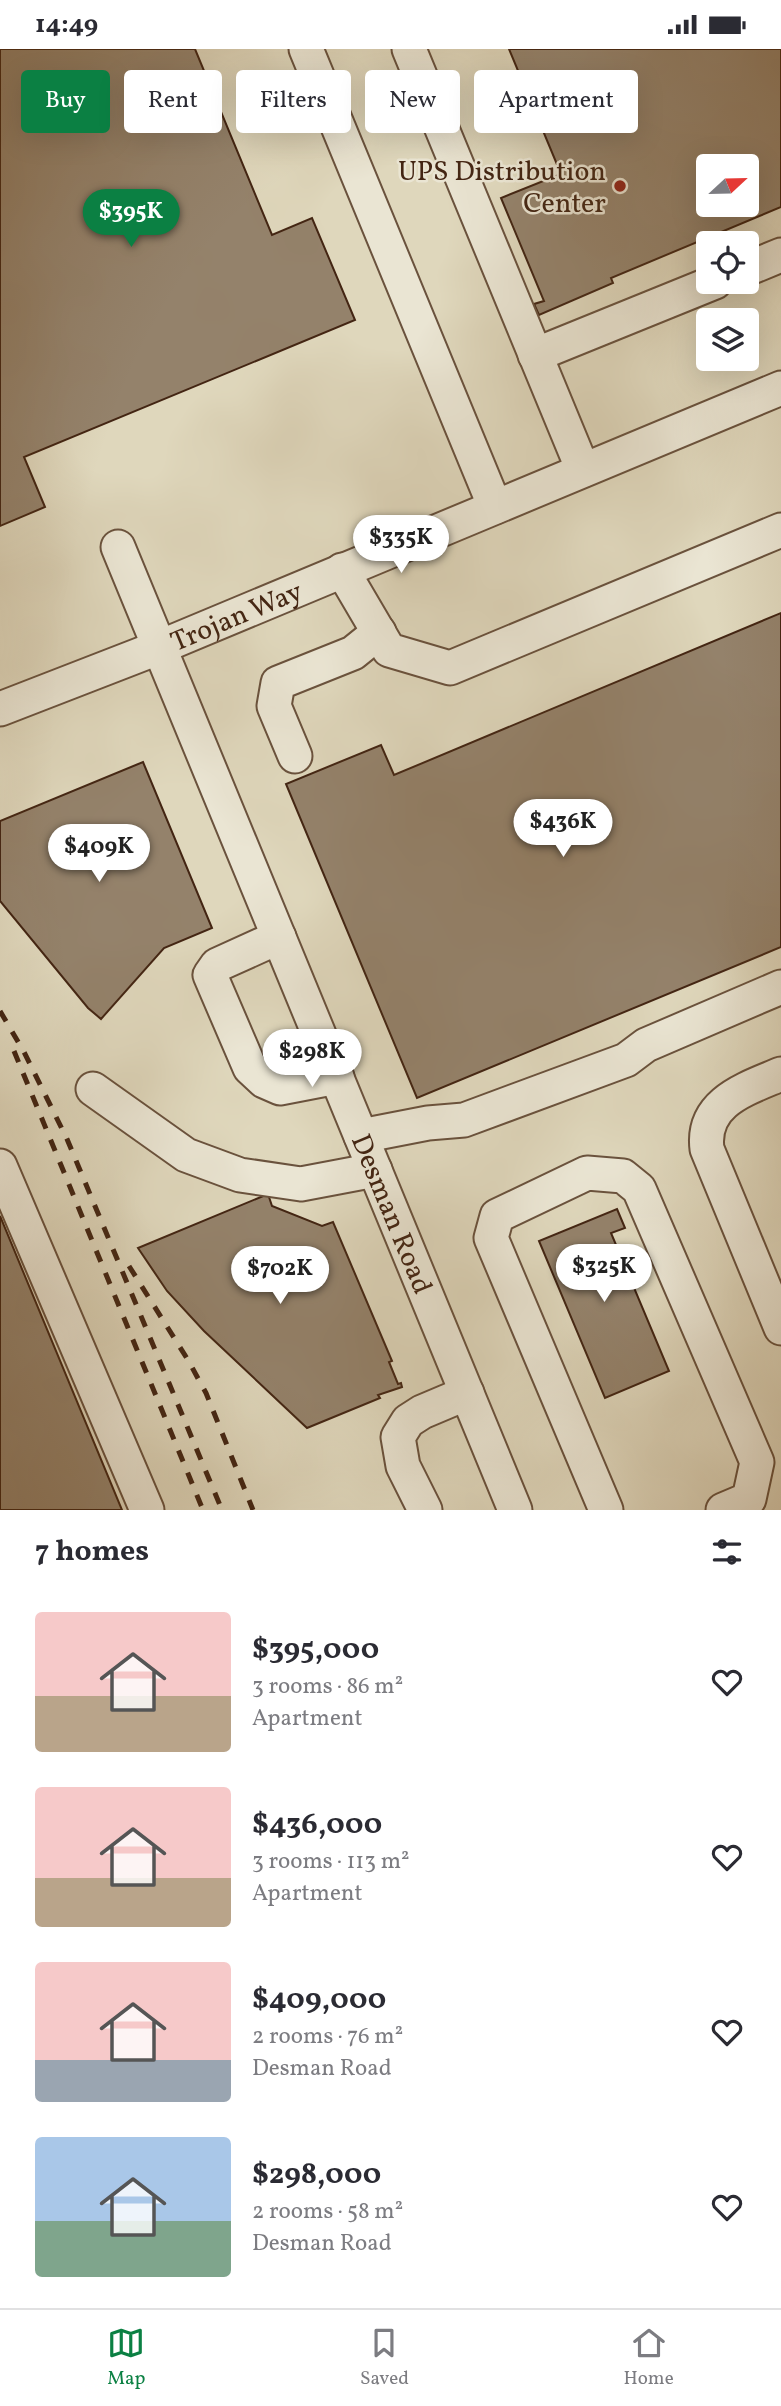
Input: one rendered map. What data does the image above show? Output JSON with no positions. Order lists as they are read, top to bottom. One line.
{"streets":{"street":["Trojan Way","Desman Road"]},"crossings":[["Trojan Way","Desman Road"]],"places":["UPS Distribution Center"],"north":"right","page":{"status":"14:49","chip":["Buy","Rent","Filters","New","Apartment"],"price":["$395K","$335K","$436K","$409K","$298K","$325K","$702K"],"heading":"7 homes","list":[{"name":"$395,000","note":"3 rooms · 86 m² · Apartment"},{"name":"$436,000","note":"3 rooms · 113 m² · Apartment"},{"name":"$409,000","note":"2 rooms · 76 m² · Desman Road"},{"name":"$298,000","note":"2 rooms · 58 m² · Desman Road"}],"tabs":["Map","Saved","Home"]}}
